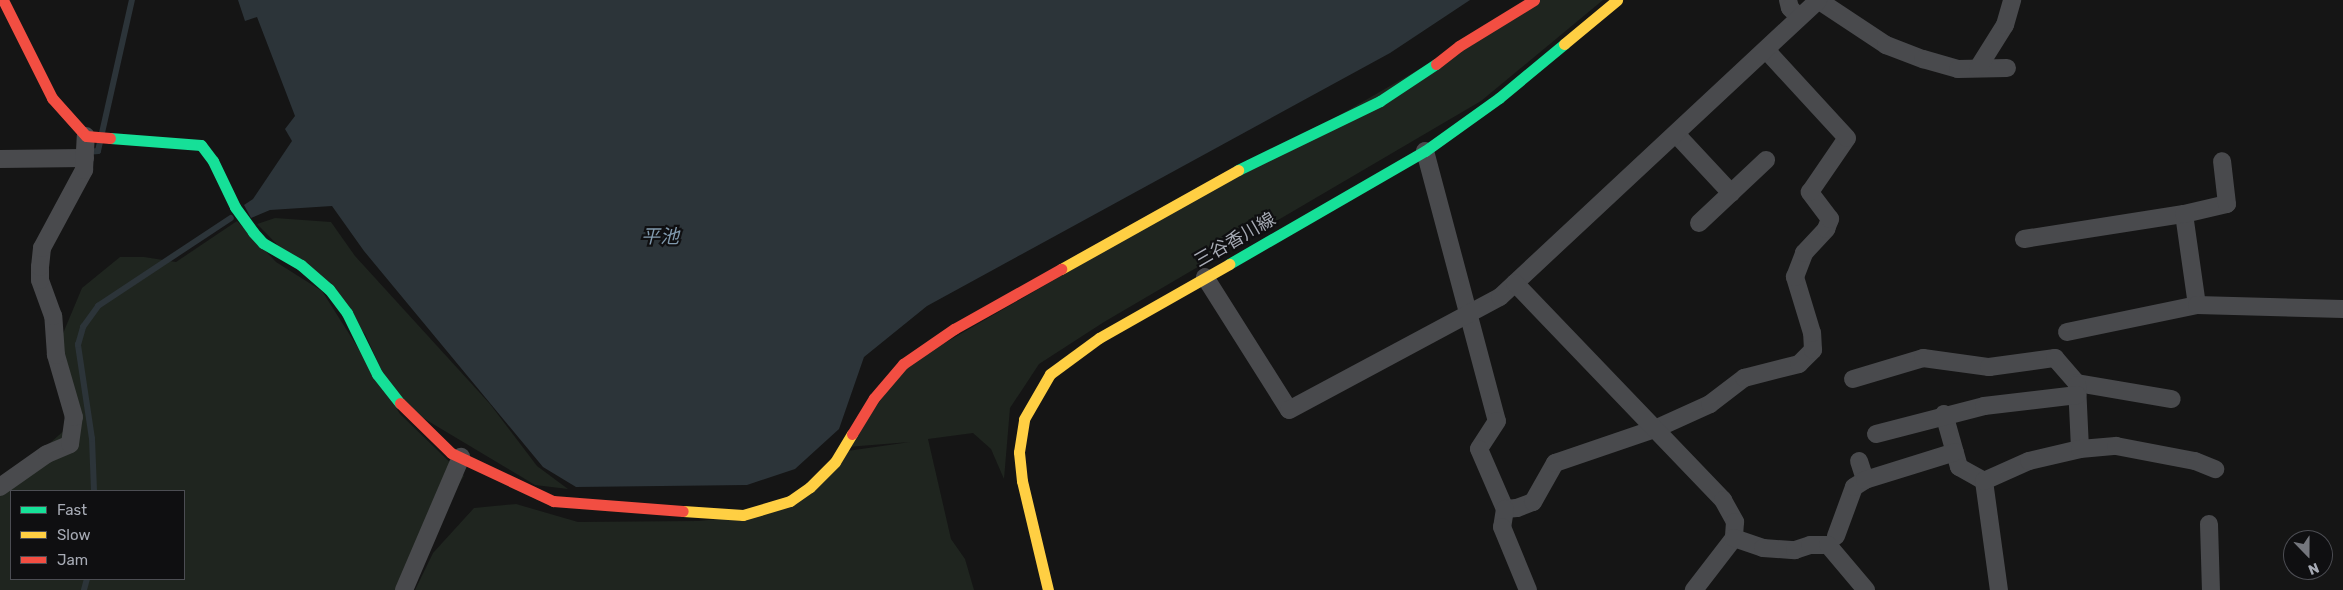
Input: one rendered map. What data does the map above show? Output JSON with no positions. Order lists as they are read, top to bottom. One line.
{"streets":{"street":["三谷香川線"]},"water":["平池"],"legend":["Fast","Slow","Jam"],"north":"bottom"}
